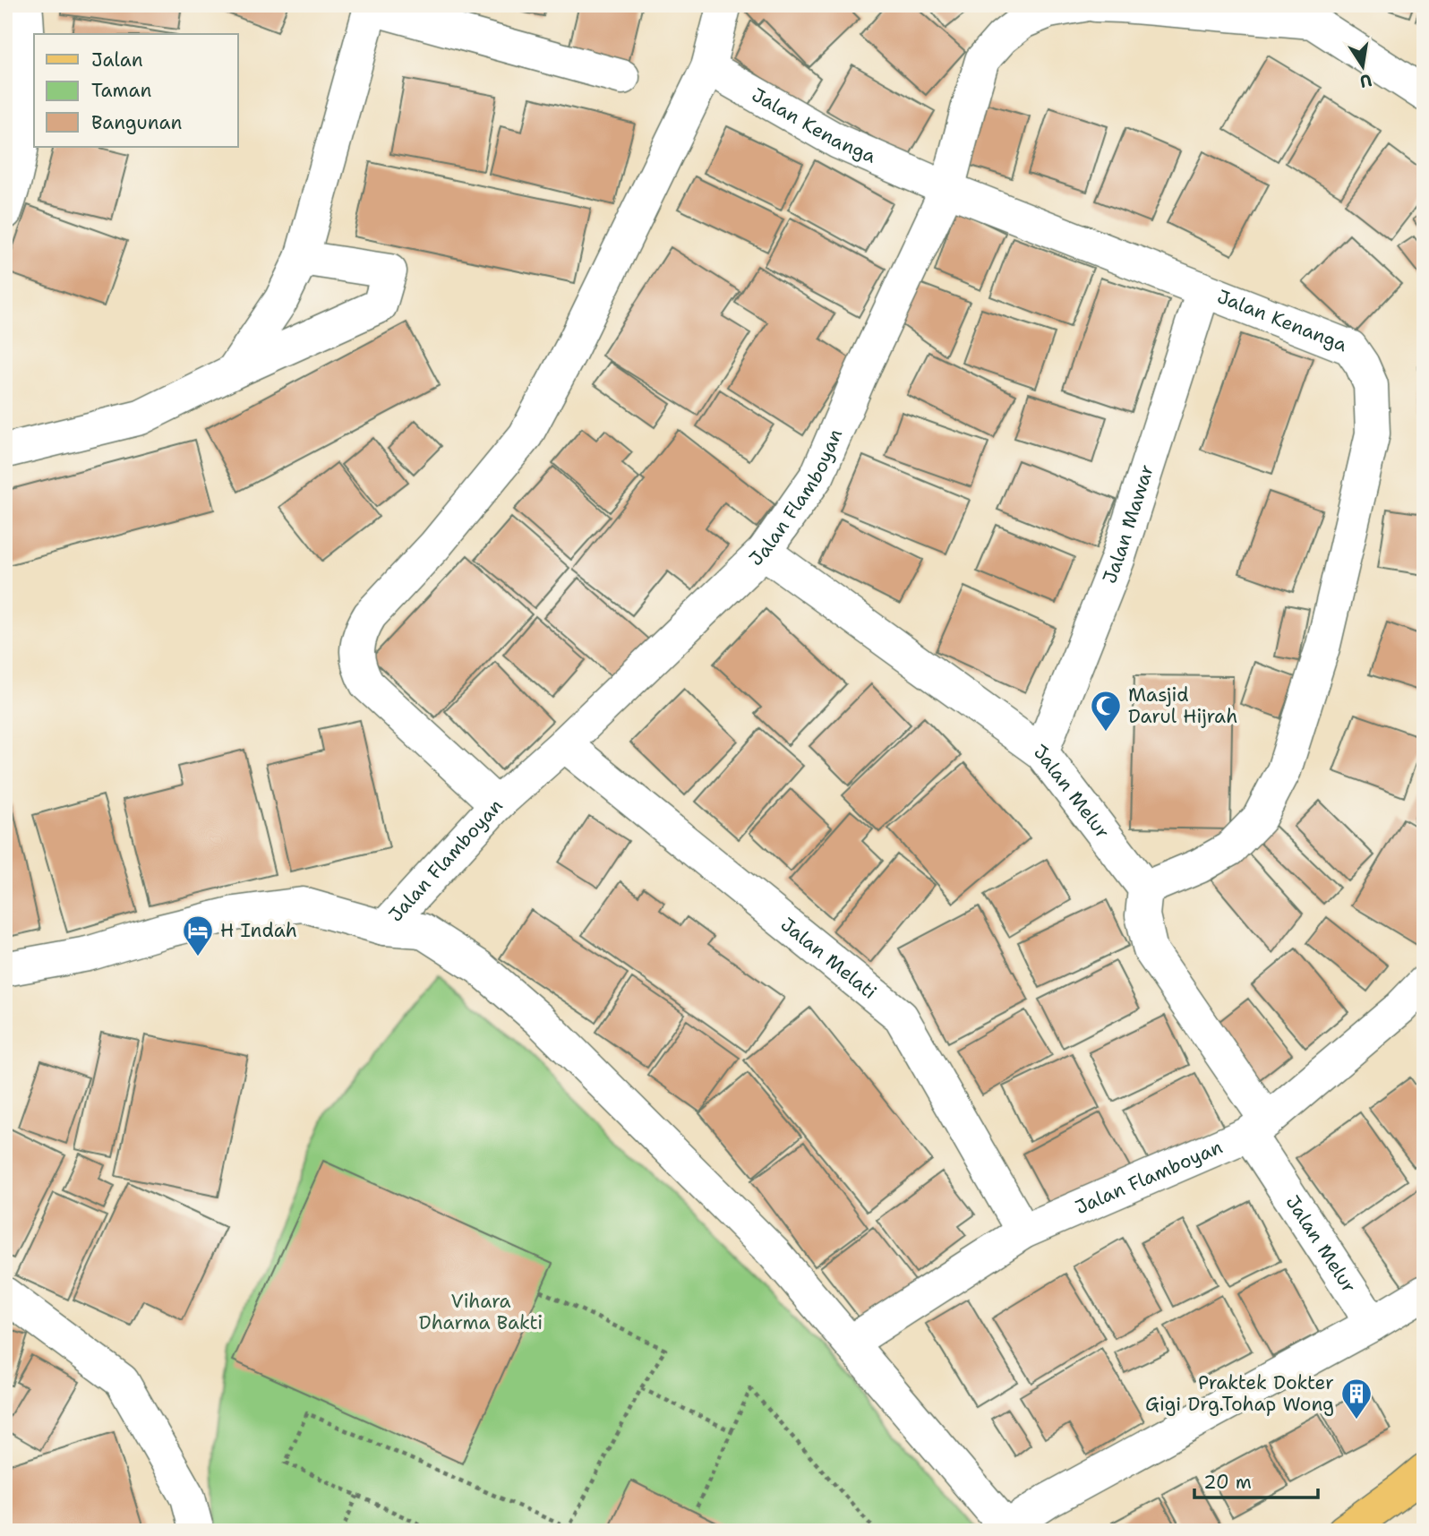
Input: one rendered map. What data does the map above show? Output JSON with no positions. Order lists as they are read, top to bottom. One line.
{"streets":{"street":["Jalan Kenanga","Jalan Flamboyan","Jalan Mawar","Jalan Melur","Jalan Melati"]},"crossings":[["Jalan Kenanga","Jalan Flamboyan"],["Jalan Kenanga","Jalan Mawar"],["Jalan Kenanga","Jalan Melur"],["Jalan Flamboyan","Jalan Melur"],["Jalan Flamboyan","Jalan Melati"],["Jalan Mawar","Jalan Melur"]],"parks":["Vihara Dharma Bakti"],"places":{"mosque":["Masjid Darul Hijrah"],"hotel":["H Indah"],"building":["Praktek Dokter Gigi Drg.Tohap Wong"]},"legend":["Jalan","Taman","Bangunan"],"scale_bar":"20 m","north":"bottom"}
